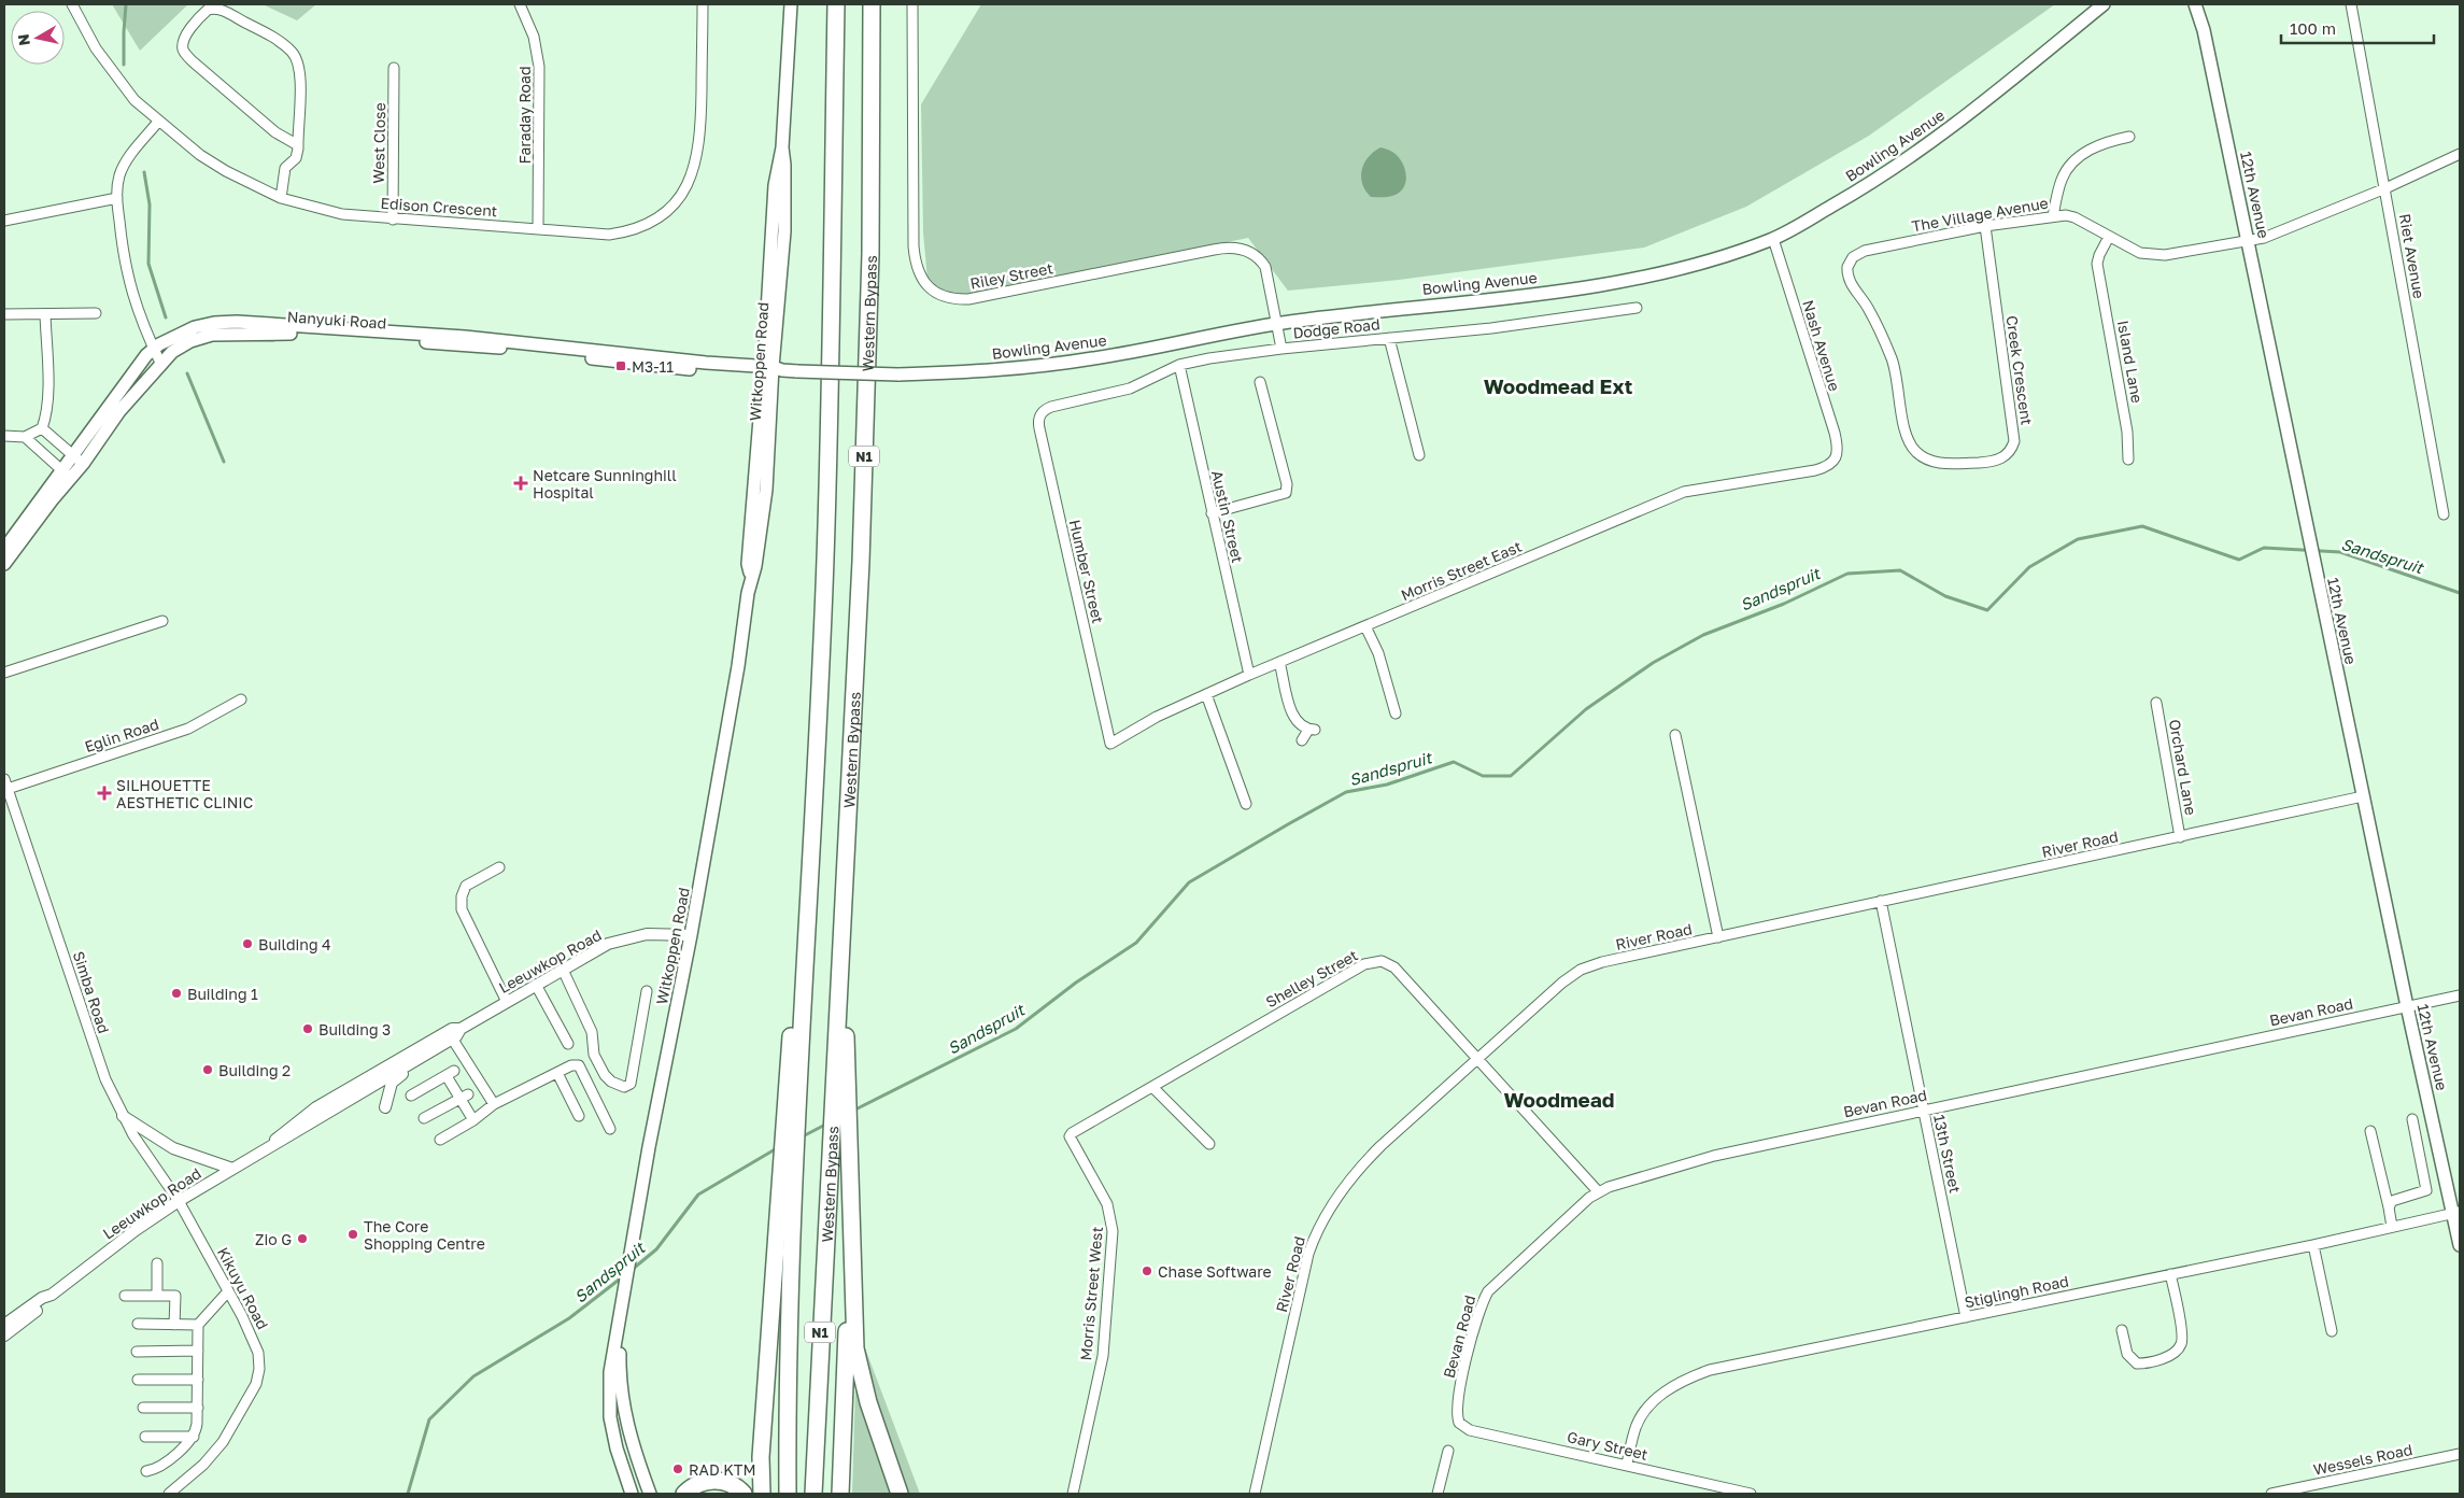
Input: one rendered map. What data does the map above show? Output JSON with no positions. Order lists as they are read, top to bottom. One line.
{"streets":{"highway":["Western Bypass","N1"],"main road":["Bowling Avenue","12th Avenue","Nanyuki Road","Witkoppen Road"],"street":["Faraday Road","West Close","Edison Crescent","The Village Avenue","Riet Avenue","Riley Street","Dodge Road","Nash Avenue","Island Lane","Creek Crescent","Austin Street","Morris Street East","Humber Street","Eglin Road","Orchard Lane","River Road","Leeuwkop Road","Shelley Street","Simba Road","Bevan Road","13th Street","Kikuyu Road","Stiglingh Road","Morris Street West","Gary Street","Wessels Road"]},"crossings":[["Faraday Road","Edison Crescent"],["West Close","Edison Crescent"],["Bowling Avenue","Riley Street"],["Bowling Avenue","Nanyuki Road"],["Bowling Avenue","Nash Avenue"],["Bowling Avenue","Witkoppen Road"],["12th Avenue","The Village Avenue"],["12th Avenue","River Road"],["12th Avenue","Bevan Road"],["12th Avenue","Stiglingh Road"],["The Village Avenue","Riet Avenue"],["The Village Avenue","Island Lane"],["The Village Avenue","Creek Crescent"],["Riley Street","Dodge Road"],["Nanyuki Road","Witkoppen Road"],["Dodge Road","Austin Street"],["Dodge Road","Humber Street"],["Nash Avenue","Morris Street East"],["Witkoppen Road","Leeuwkop Road"],["Austin Street","Morris Street East"],["Morris Street East","Humber Street"],["Eglin Road","Simba Road"],["Orchard Lane","River Road"],["River Road","Shelley Street"],["River Road","13th Street"],["Leeuwkop Road","Simba Road"],["Leeuwkop Road","Kikuyu Road"],["Shelley Street","Bevan Road"],["Shelley Street","Morris Street West"],["Simba Road","Kikuyu Road"],["Bevan Road","13th Street"],["Bevan Road","Gary Street"],["13th Street","Stiglingh Road"],["Stiglingh Road","Gary Street"]],"districts":["Woodmead Ext","Woodmead"],"water":["Sandspruit"],"places":{"transit":["M3-11"],"health":["Netcare Sunninghill Hospital","SILHOUETTE AESTHETIC CLINIC"],"other":["Building 4","Building 1","Building 3","Building 2","The Core Shopping Centre","Zio G","Chase Software","RAD KTM"]},"scale_bar":"100 m","north":"left"}
